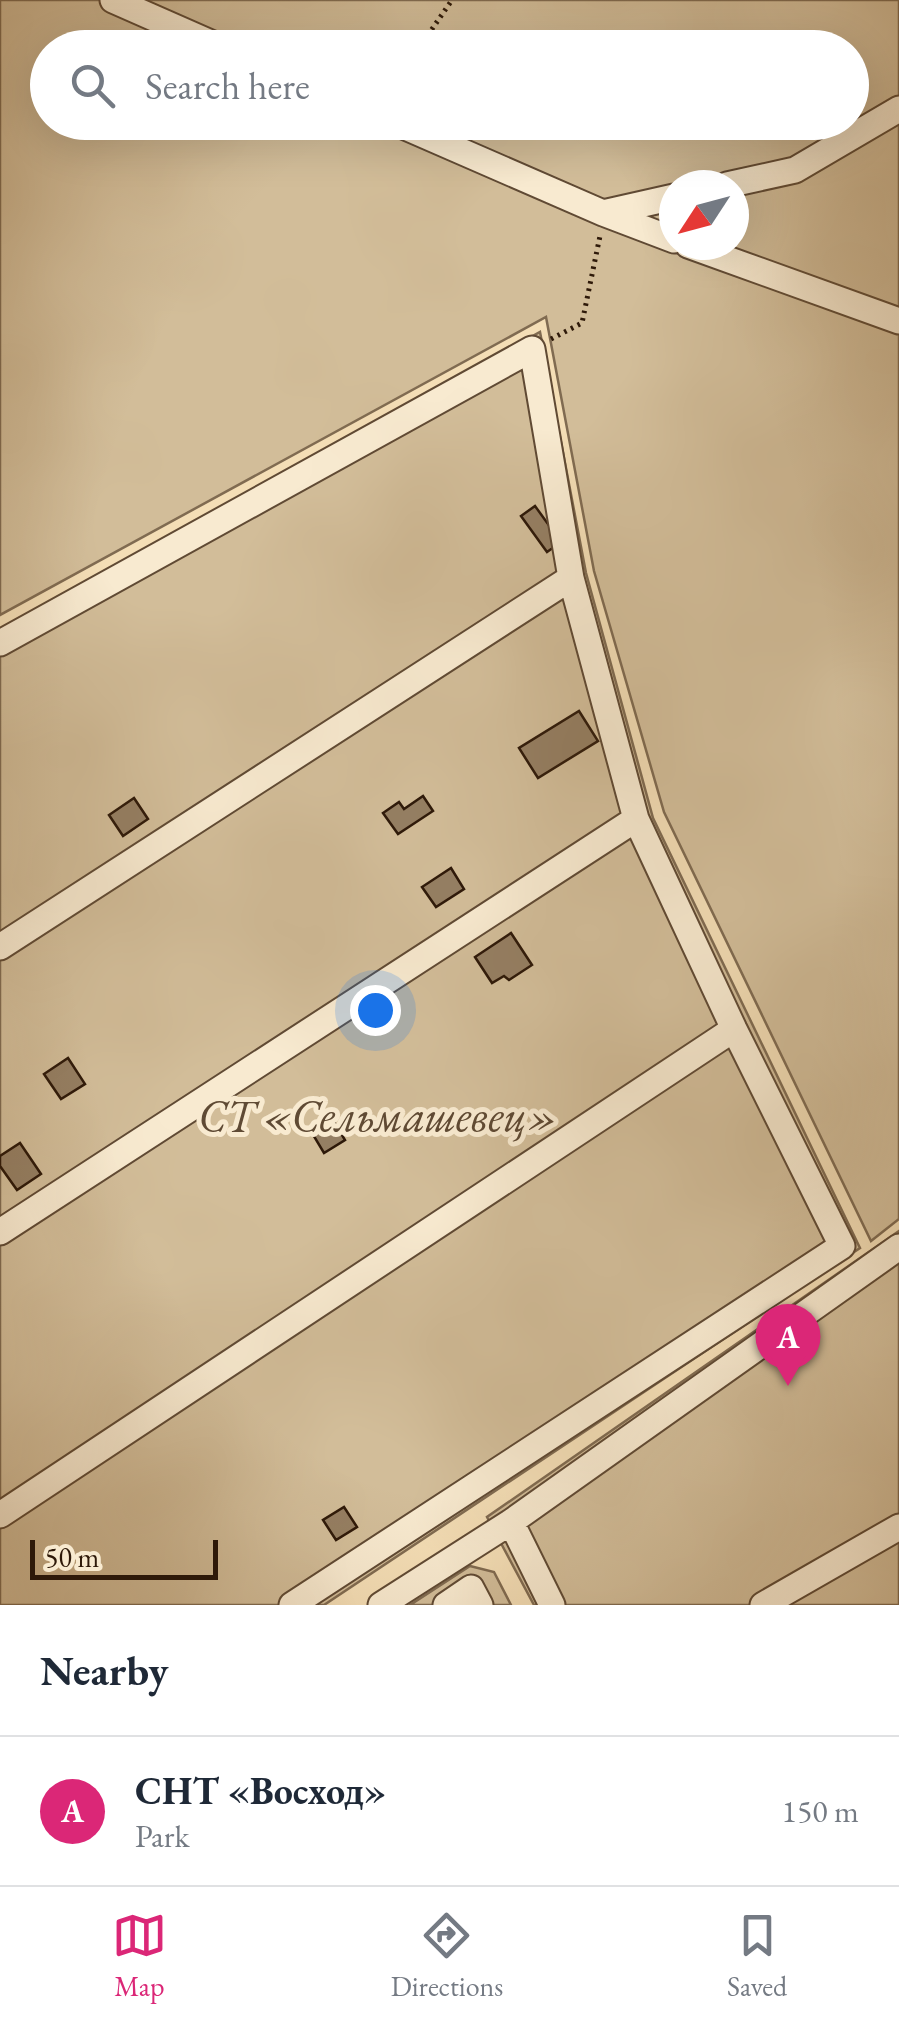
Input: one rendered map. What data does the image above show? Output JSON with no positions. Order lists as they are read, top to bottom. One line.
{"parks":["СТ «Сельмашевец»"],"scale_bar":"50 m","north":"bottom left","page":{"search":"Search here","pins":"A","scale":"50 m","heading":"Nearby","list":[{"mark":"A","name":"СНТ «Восход»","note":"Park","value":"150 m"}],"nav":["Map","Directions","Saved"]}}
